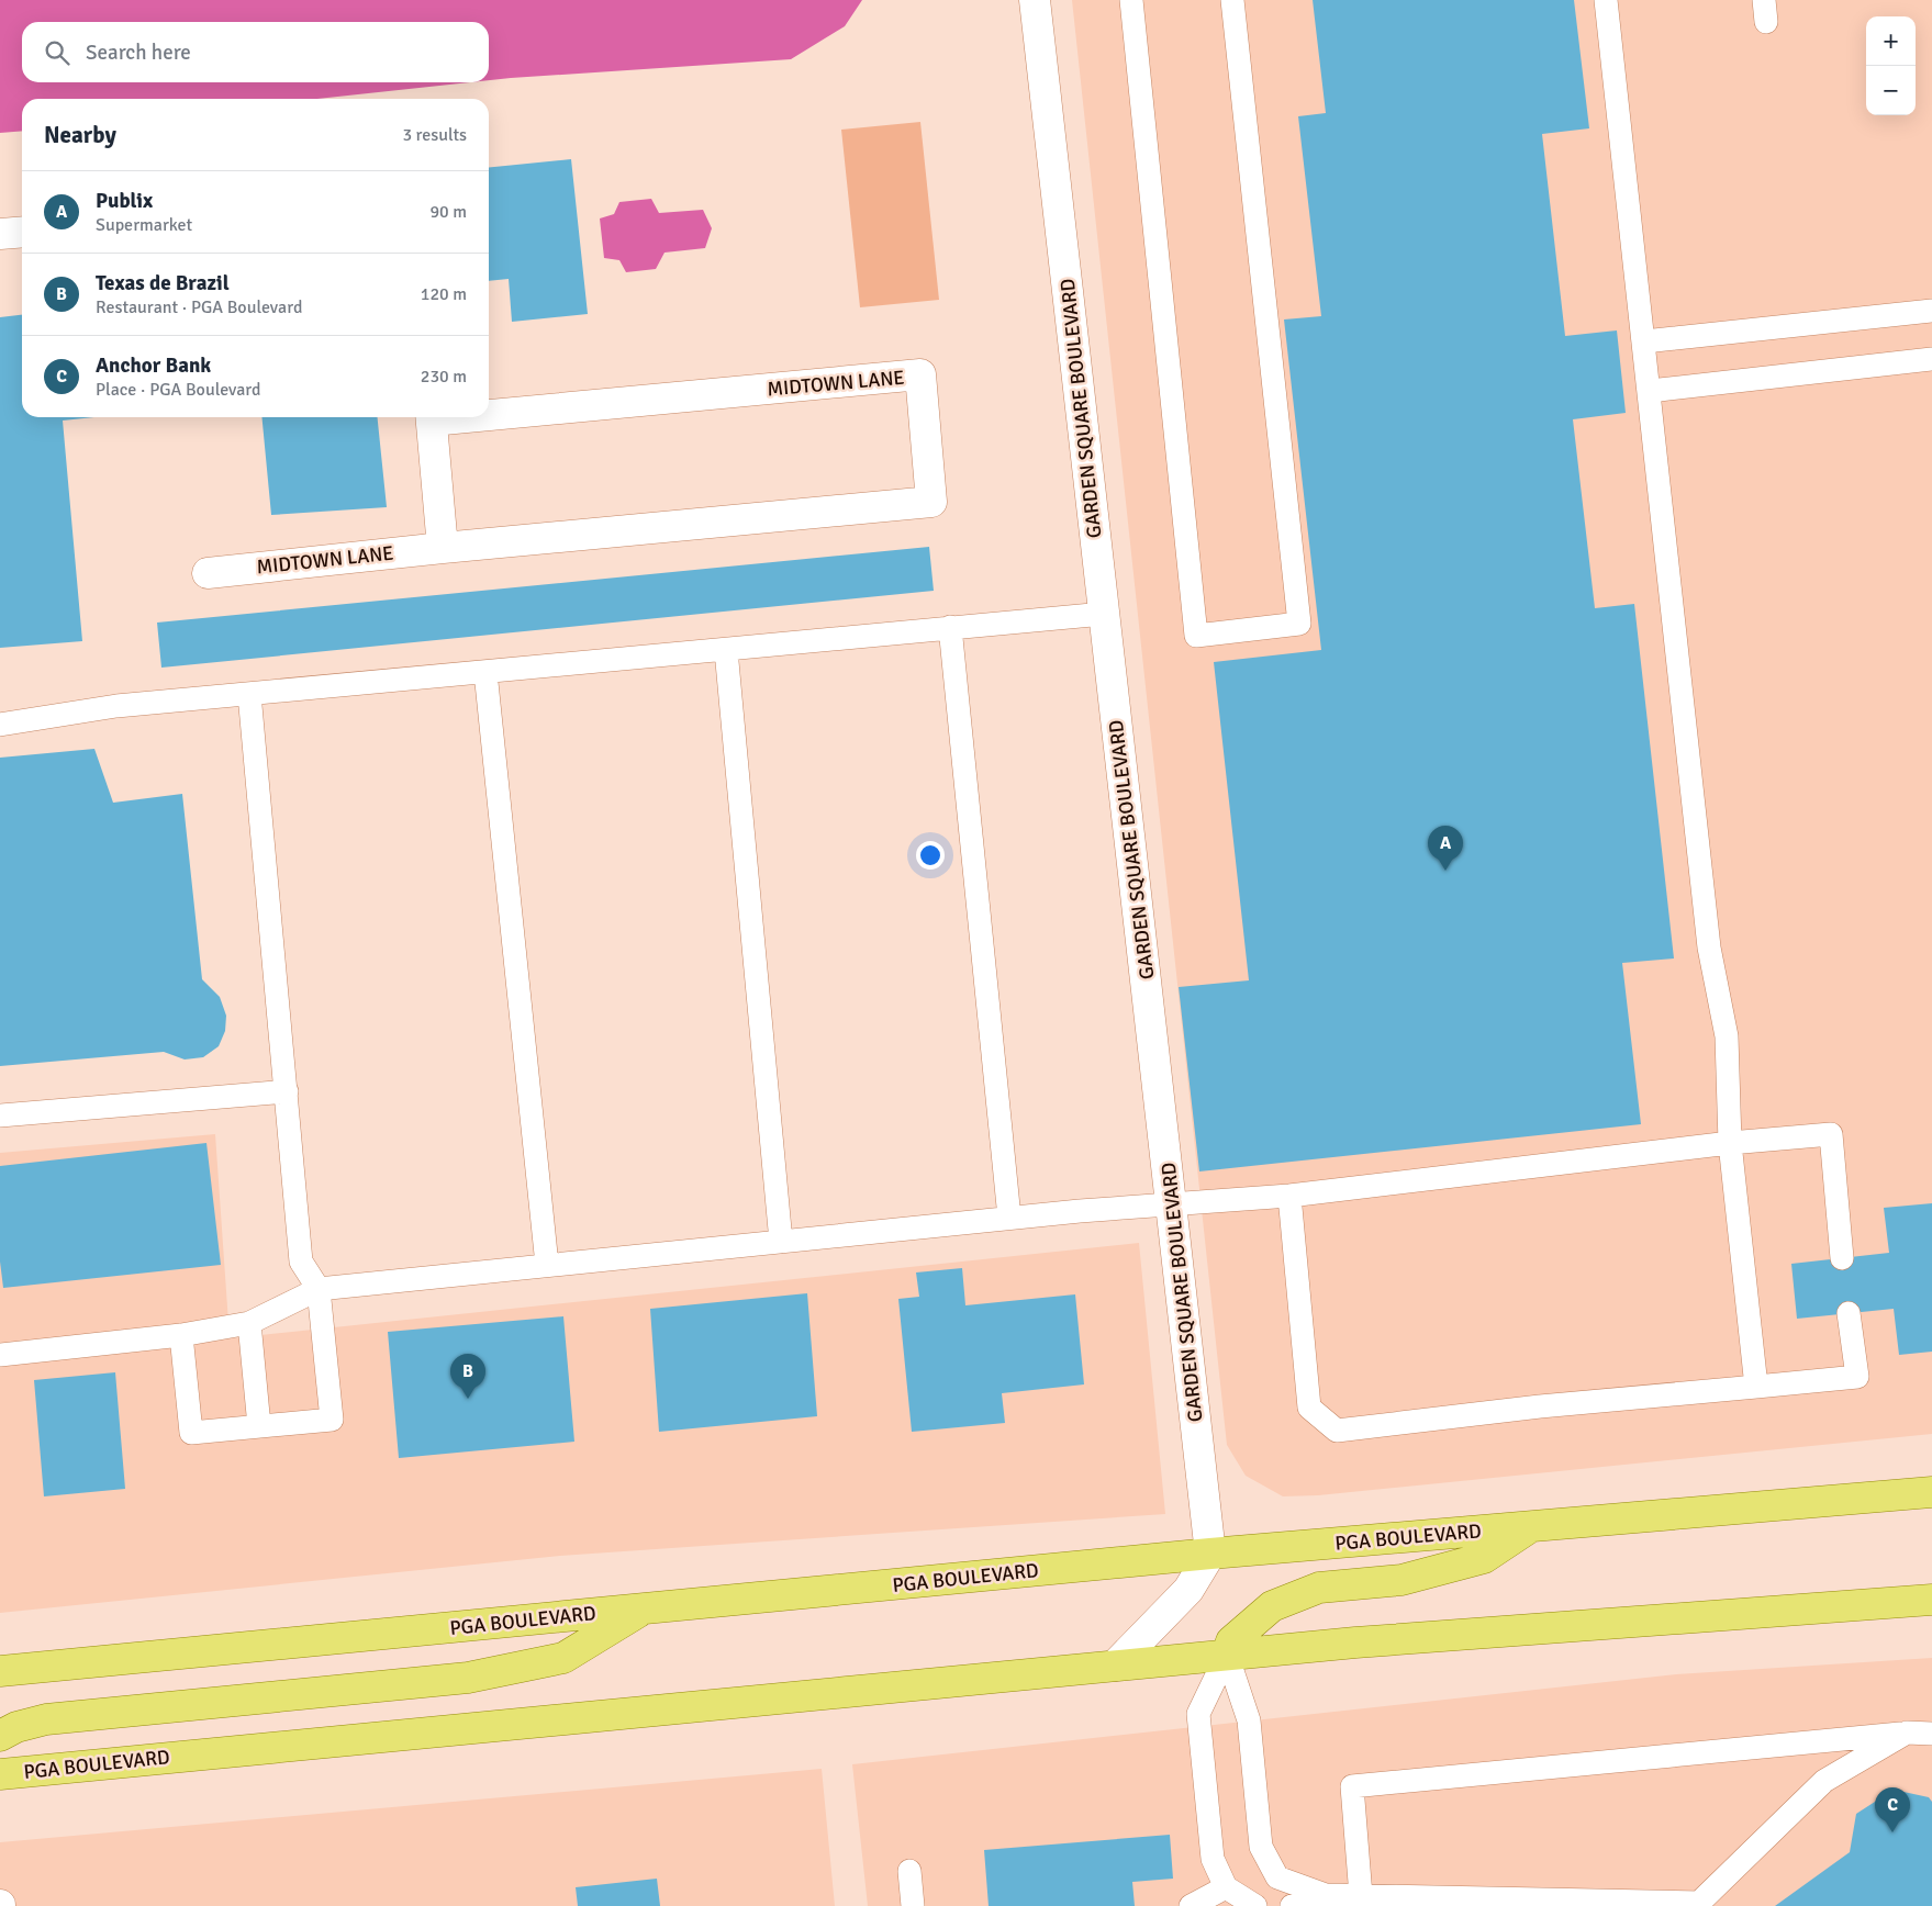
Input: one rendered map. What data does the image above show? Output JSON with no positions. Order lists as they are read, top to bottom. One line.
{"streets":{"main road":["PGA BOULEVARD"],"street":["MIDTOWN LANE","GARDEN SQUARE BOULEVARD"]},"crossings":[["GARDEN SQUARE BOULEVARD","PGA BOULEVARD"]],"page":{"map_buttons":["+","−"],"search":"Search here","heading":["Nearby","3 results"],"list":[{"mark":"A","name":"Publix","note":"Supermarket","value":"90 m"},{"mark":"B","name":"Texas de Brazil","note":"Restaurant · PGA Boulevard","value":"120 m"},{"mark":"C","name":"Anchor Bank","note":"Place · PGA Boulevard","value":"230 m"}],"pins":["A","B","C"]}}
